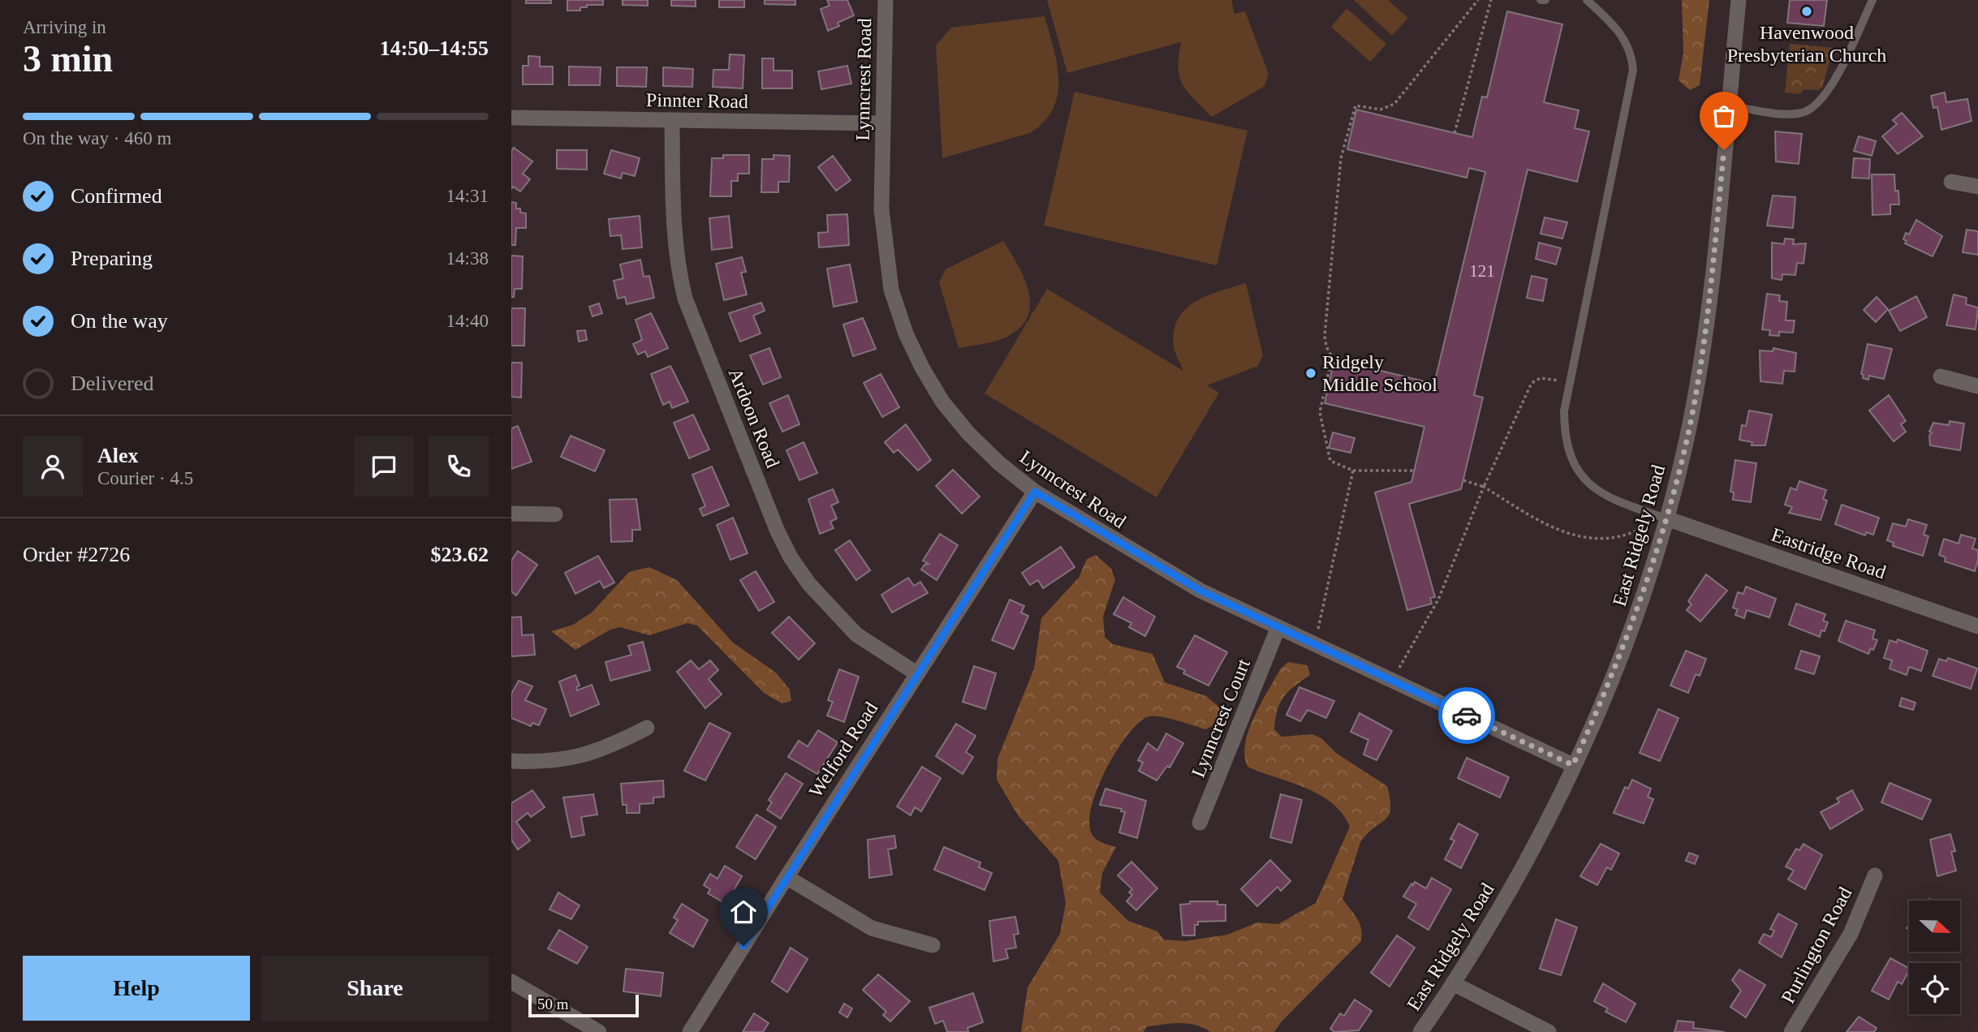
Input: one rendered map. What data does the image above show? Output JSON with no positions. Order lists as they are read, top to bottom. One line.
{"streets":{"street":["Lynncrest Road","Pinnter Road","Ardoon Road","East Ridgely Road","Eastridge Road","Lynncrest Court","Welford Road","Purlington Road"]},"crossings":[["Lynncrest Road","Pinnter Road"],["Lynncrest Road","East Ridgely Road"],["Lynncrest Road","Lynncrest Court"],["Lynncrest Road","Welford Road"],["Pinnter Road","Ardoon Road"],["Ardoon Road","Welford Road"],["East Ridgely Road","Eastridge Road"]],"places":["Havenwood Presbyterian Church","Ridgely Middle School"],"house_numbers":["121"],"scale_bar":"50 m","north":"right","page":{"heading":["3 min","Arriving in","14:50–14:55"],"panel":["Alex","Courier · 4.5","Order #2726","$23.62"],"bar":"On the way · 460 m","list":[["Confirmed","14:31"],["Preparing","14:38"],["On the way","14:40"],"Delivered"],"buttons":["Help","Share"],"scale":"50 m"}}
